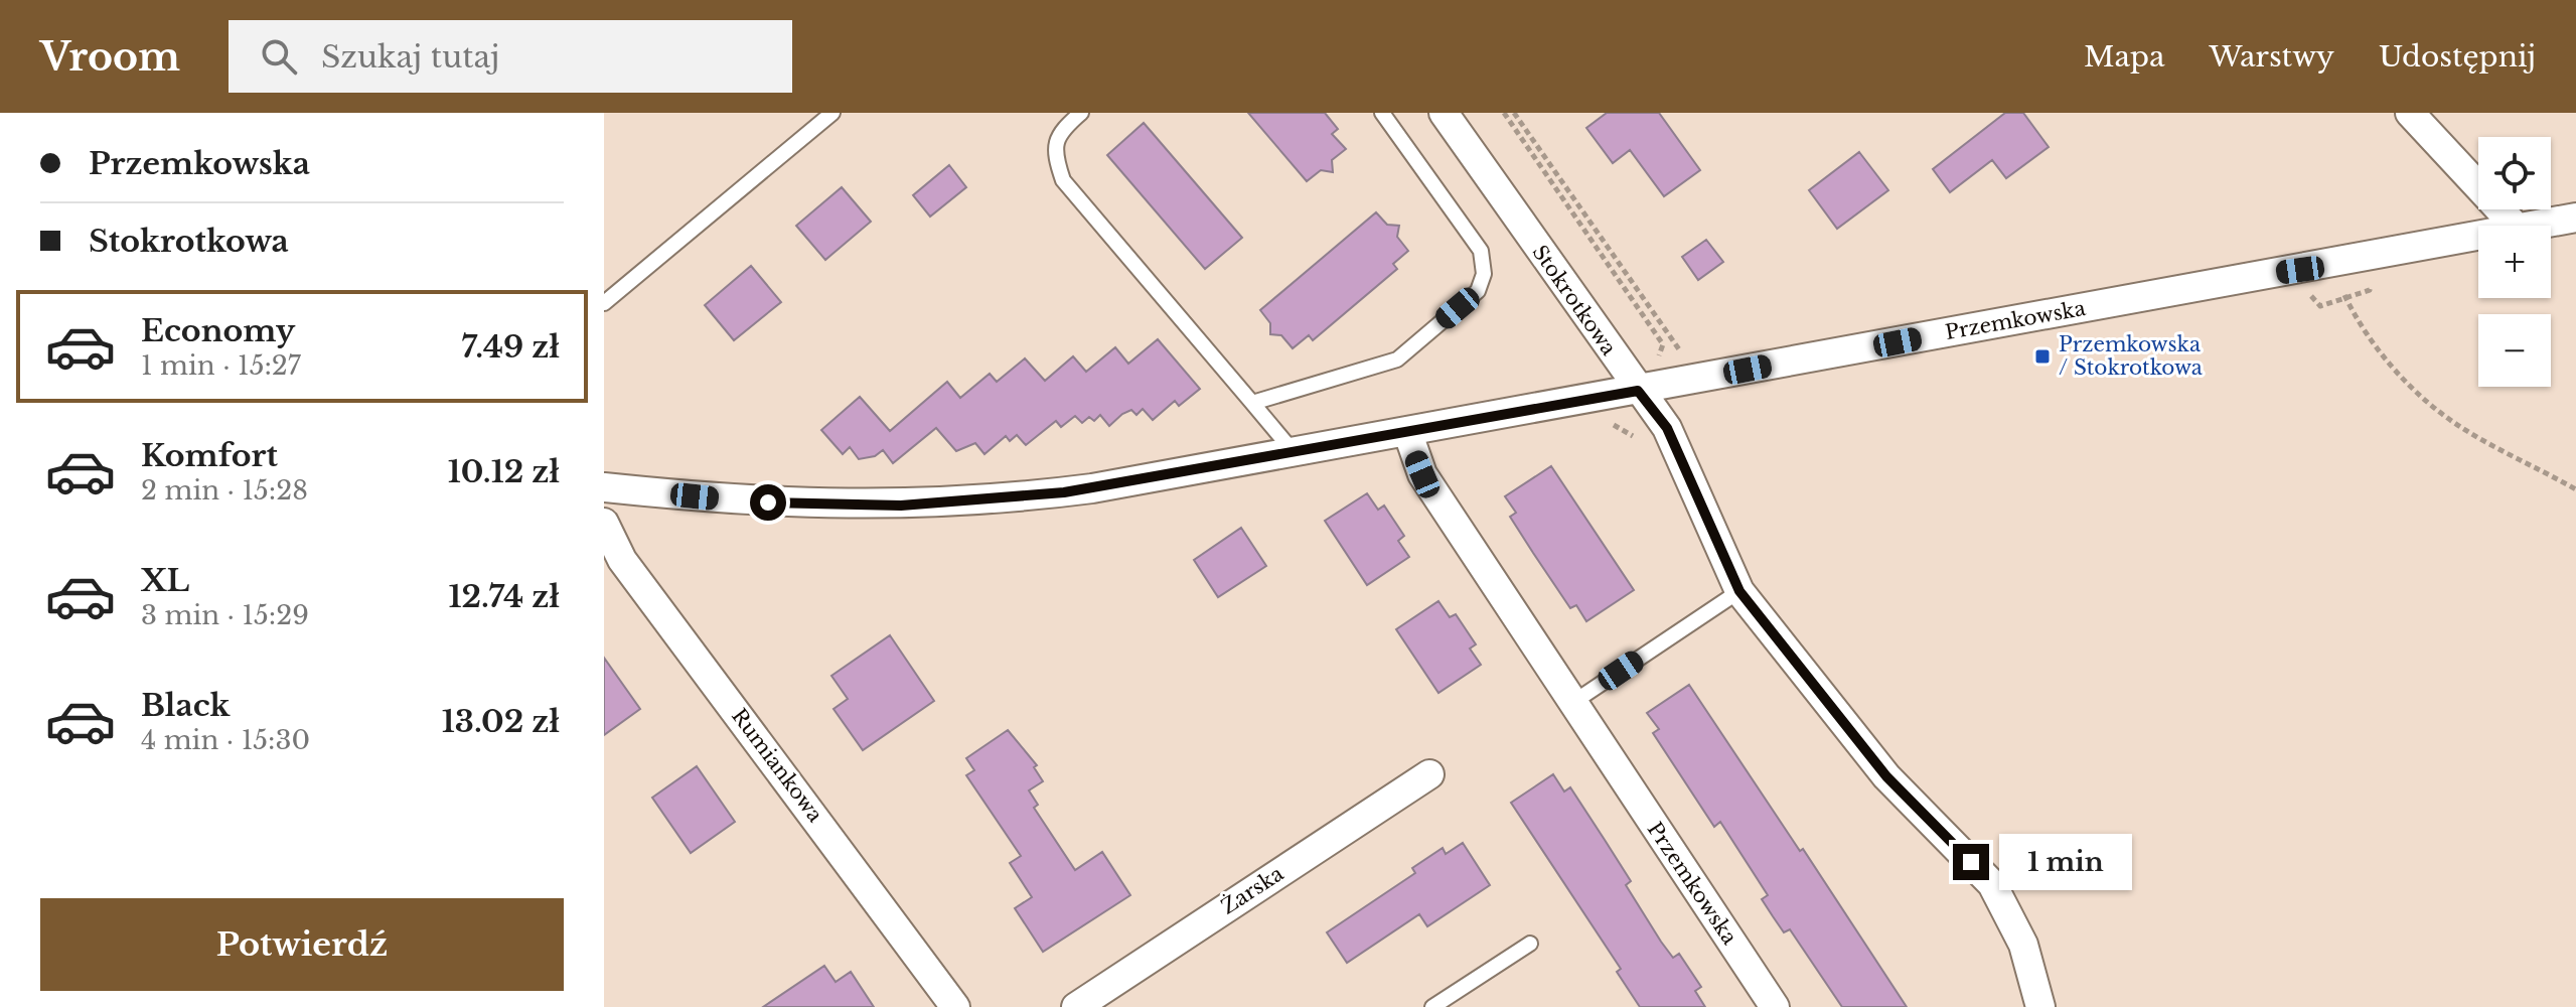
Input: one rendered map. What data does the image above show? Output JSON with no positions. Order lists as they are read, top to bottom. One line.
{"streets":{"street":["Stokrotkowa","Przemkowska","Rumiankowa","Żarska"]},"crossings":[["Stokrotkowa","Przemkowska"]],"places":{"transit":["Przemkowska / Stokrotkowa"]},"page":{"header":"Vroom","search":"Szukaj tutaj","nav":["Mapa","Warstwy","Udostępnij"],"banner":["Przemkowska","Stokrotkowa"],"map_buttons":["+","−"],"list":[{"name":"Economy","note":"1 min · 15:27","value":"7.49 zł"},{"name":"Komfort","note":"2 min · 15:28","value":"10.12 zł"},{"name":"XL","note":"3 min · 15:29","value":"12.74 zł"},{"name":"Black","note":"4 min · 15:30","value":"13.02 zł"}],"bubble":"1 min","buttons":"Potwierdź"}}
